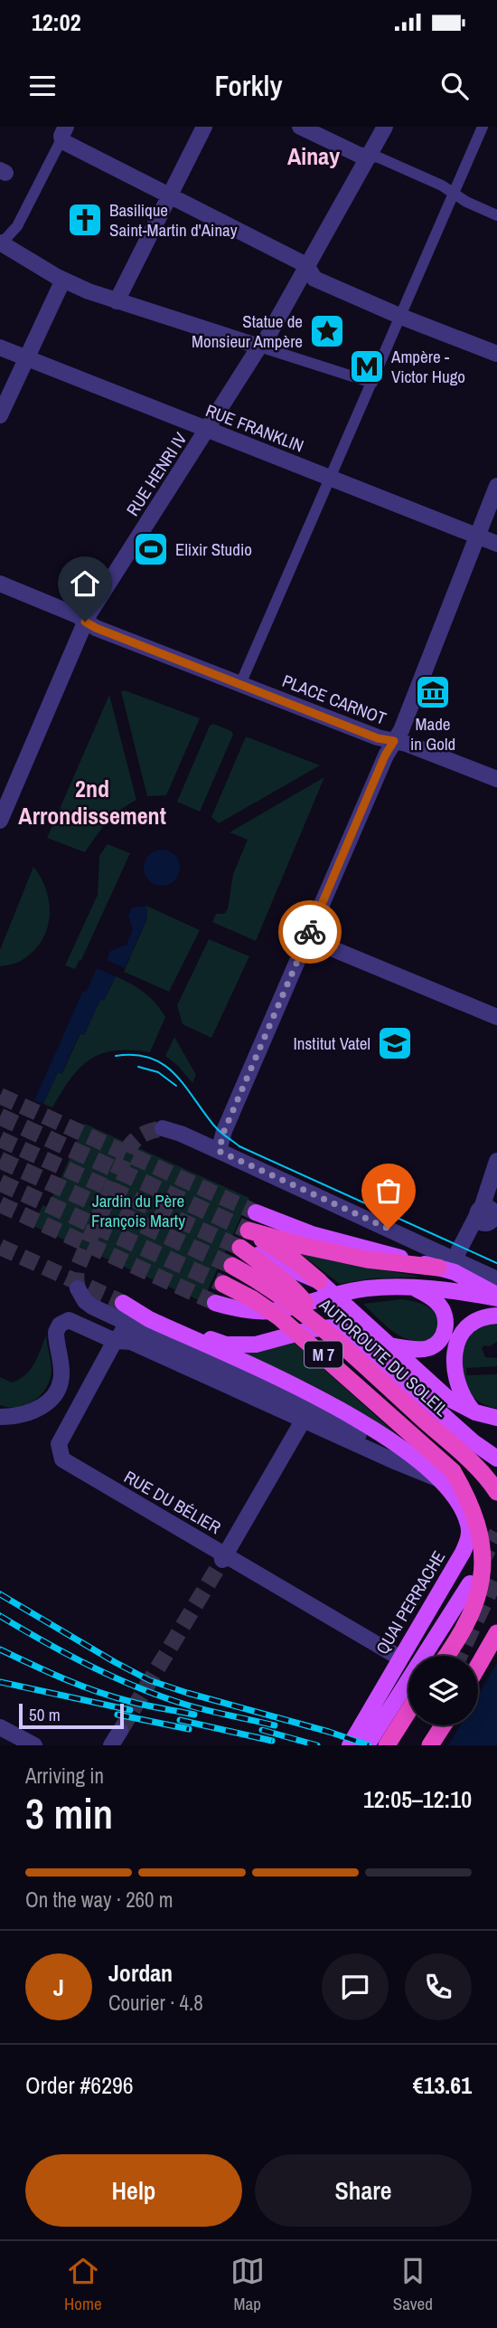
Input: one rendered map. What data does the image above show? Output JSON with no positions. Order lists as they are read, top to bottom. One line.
{"streets":{"highway":["M 7","AUTOROUTE DU SOLEIL"],"main road":["QUAI PERRACHE"],"street":["RUE FRANKLIN","RUE HENRI IV","PLACE CARNOT","RUE DU BÉLIER"]},"crossings":[["RUE FRANKLIN","RUE HENRI IV"],["RUE HENRI IV","PLACE CARNOT"],["RUE DU BÉLIER","QUAI PERRACHE"]],"districts":["Ainay","2nd Arrondissement"],"parks":["Jardin du Père François Marty"],"places":{"church":["Basilique Saint-Martin d'Ainay"],"place":["Statue de Monsieur Ampère"],"metro station":["Ampère - Victor Hugo"],"sports":["Elixir Studio"],"museum":["Made in Gold"],"school or university":["Institut Vatel"]},"scale_bar":"50 m","page":{"status":"12:02","header":"Forkly","scale":"50 m","heading":["3 min","Arriving in","12:05–12:10"],"panel":["Jordan","Courier · 4.8","Order #6296","€13.61"],"bar":"On the way · 260 m","round":"J","buttons":["Help","Share"],"tabs":["Home","Map","Saved"]}}
